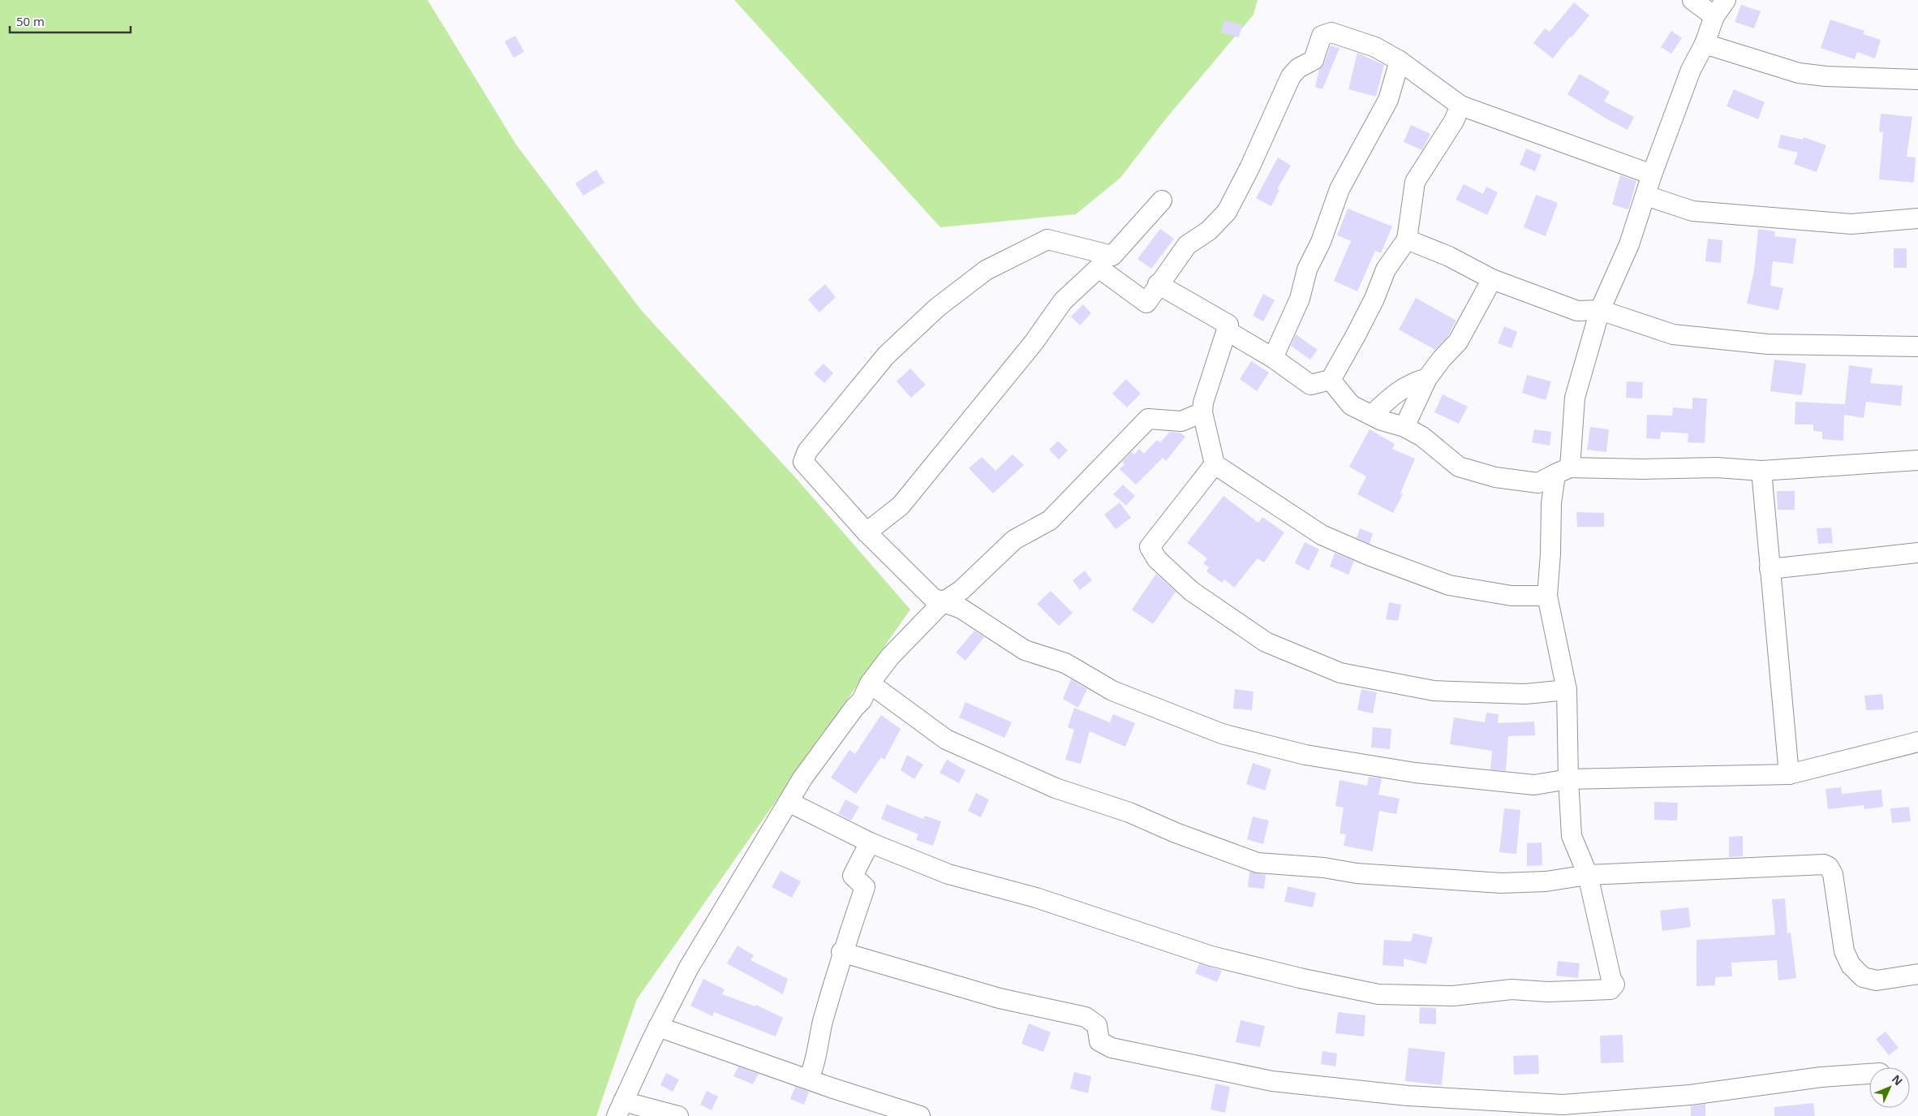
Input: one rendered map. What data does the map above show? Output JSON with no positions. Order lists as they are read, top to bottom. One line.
{"scale_bar":"50 m","north":"top right"}
